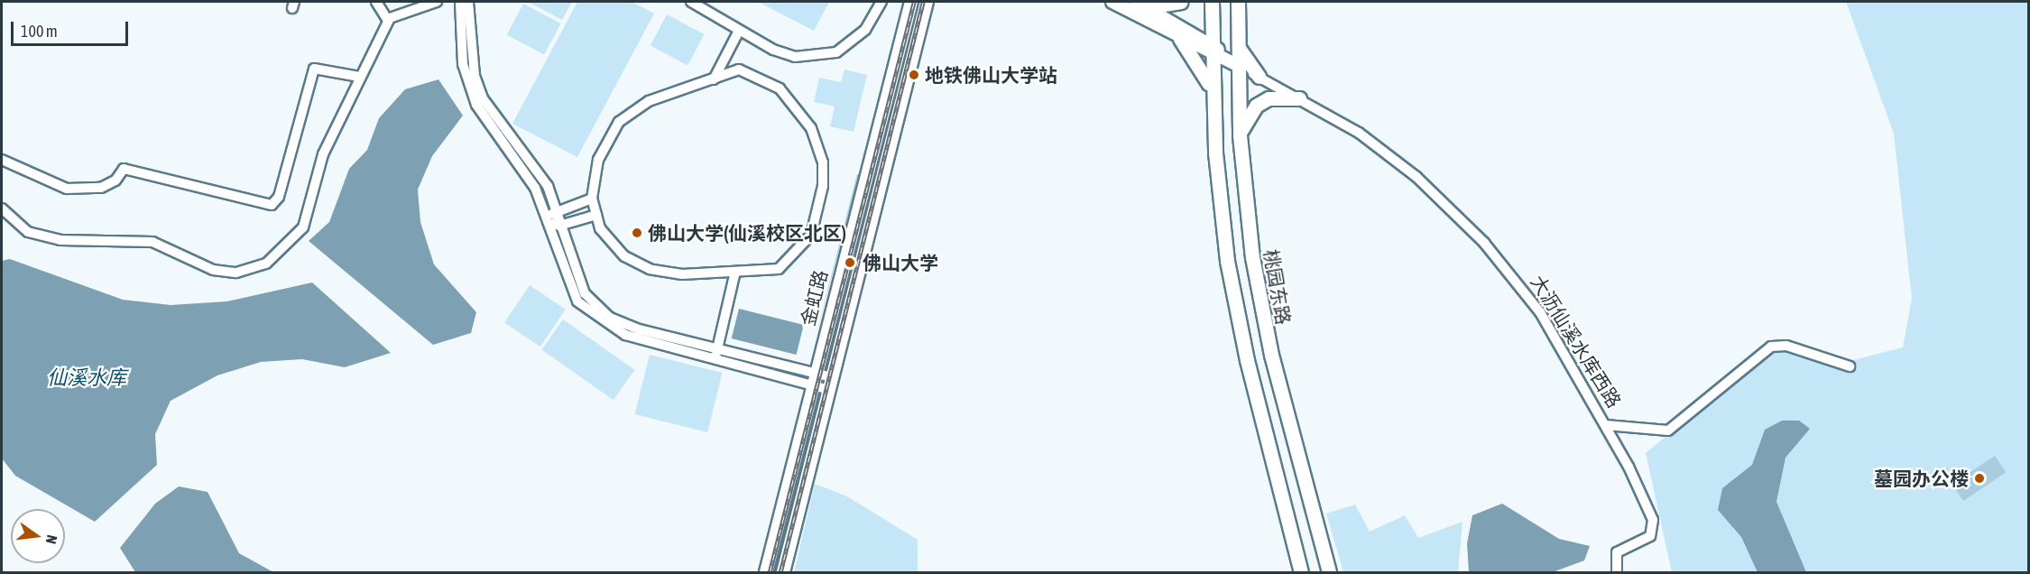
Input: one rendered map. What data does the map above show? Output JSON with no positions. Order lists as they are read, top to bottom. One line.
{"streets":{"main road":["桃园东路"],"street":["金虹路","大沥仙溪水库西路"]},"crossings":[["桃园东路","大沥仙溪水库西路"]],"water":["仙溪水库"],"places":["地铁佛山大学站","佛山大学(仙溪校区北区)","佛山大学","墓园办公楼"],"scale_bar":"100 m","north":"right"}
